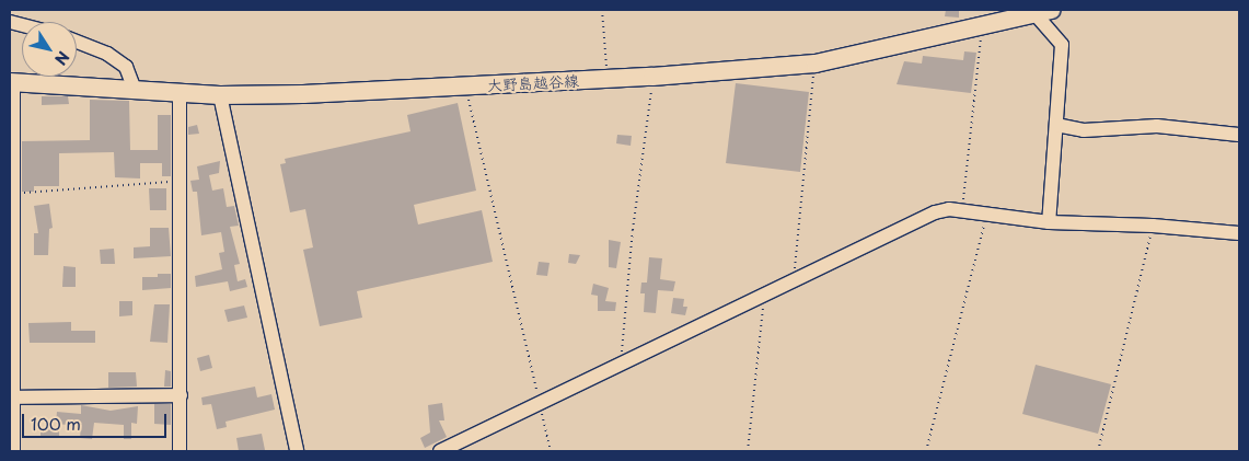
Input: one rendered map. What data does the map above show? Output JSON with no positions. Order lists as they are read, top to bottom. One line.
{"streets":{"main road":["大野島越谷線"]},"scale_bar":"100 m","north":"bottom right"}
